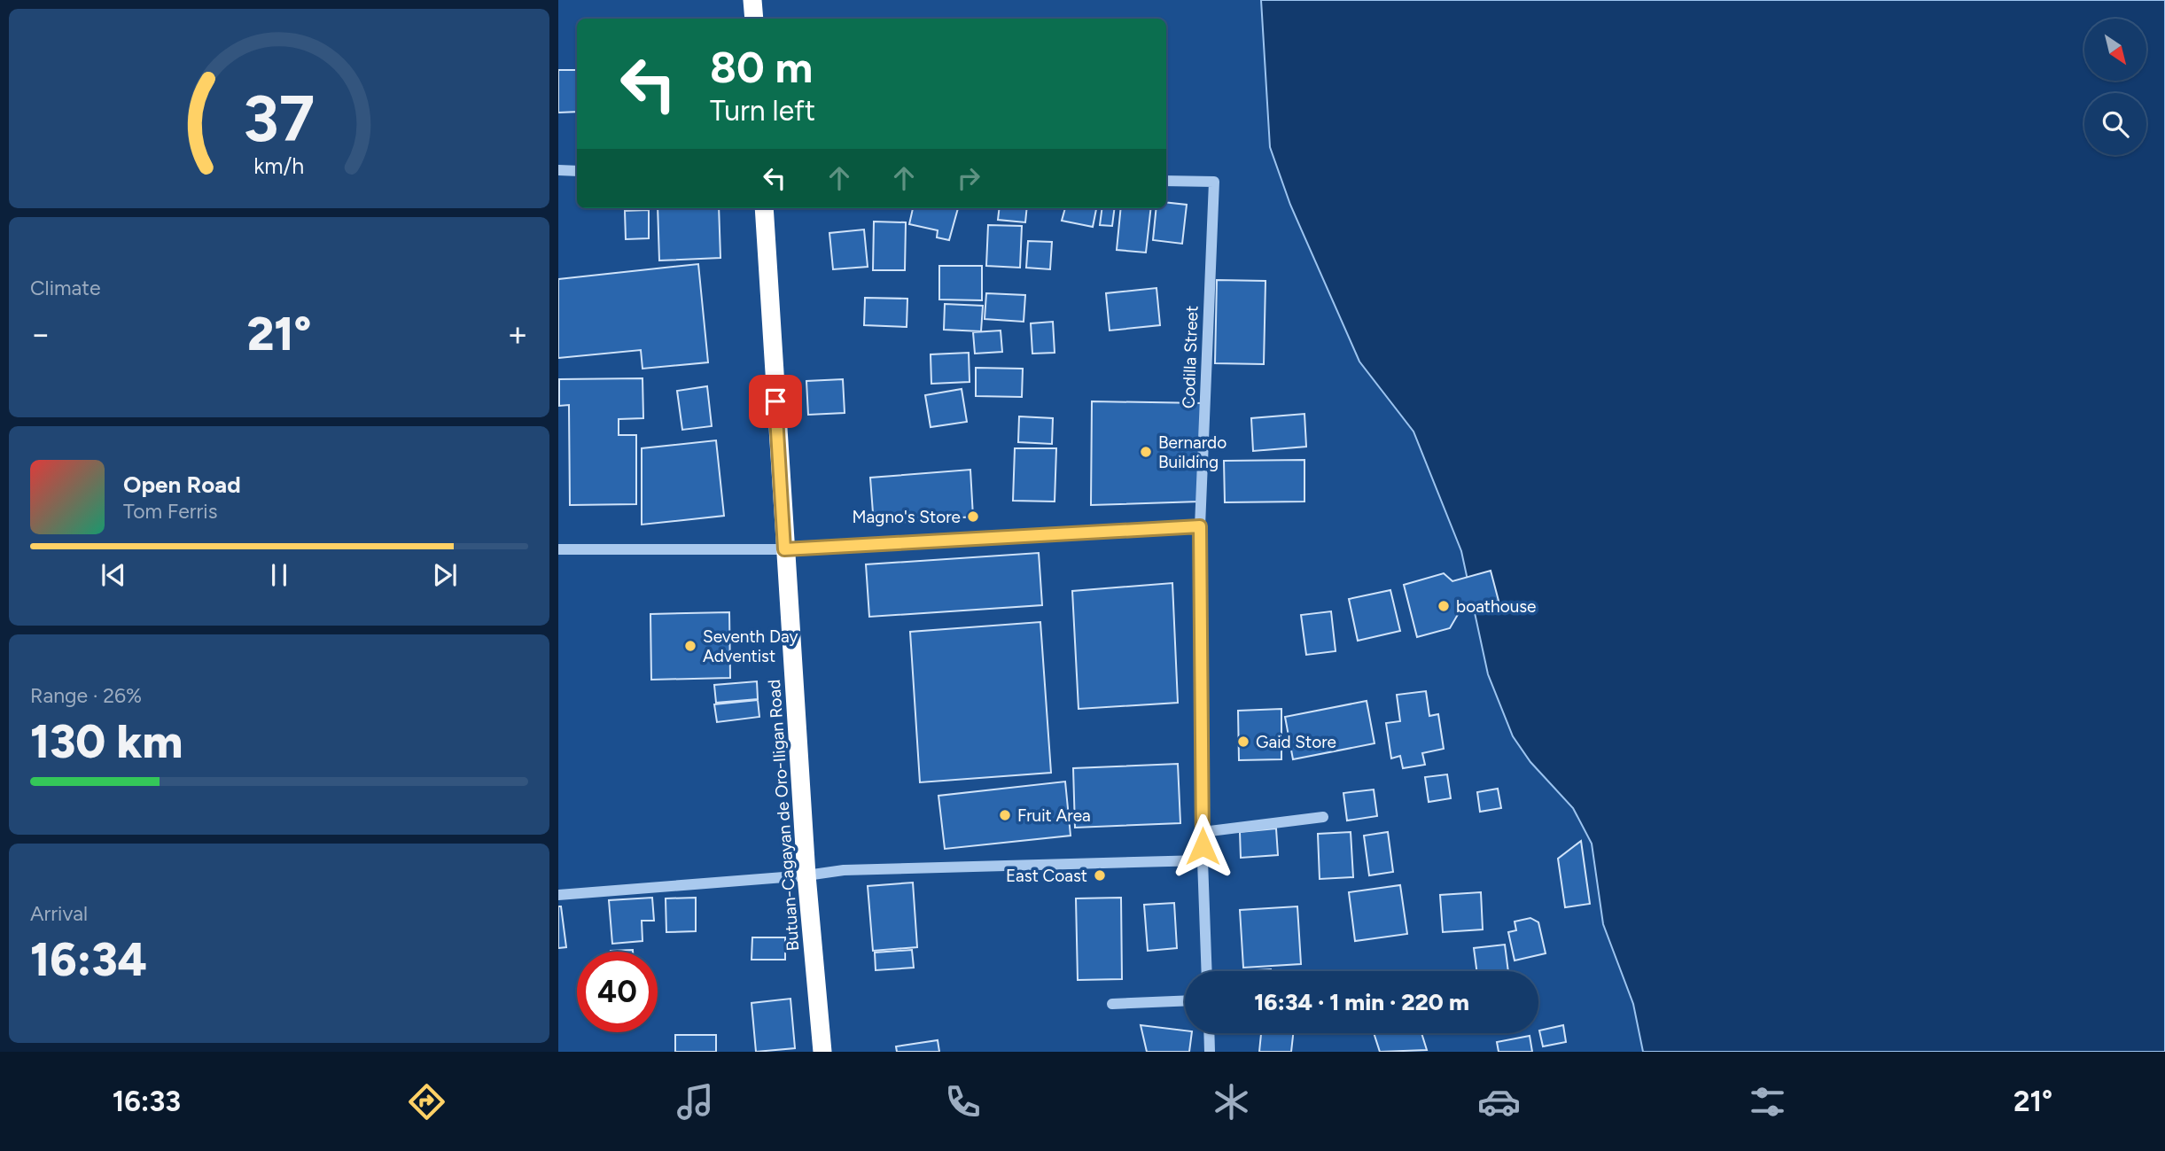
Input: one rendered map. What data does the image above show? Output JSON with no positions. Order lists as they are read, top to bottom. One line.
{"streets":{"highway":["Butuan-Cagayan de Oro-Iligan Road"],"street":["Codilla Street"]},"places":["Bernardo Building","Magno's Store","boathouse","Seventh Day Adventist","Gaid Store","Fruit Area","East Coast"],"north":"bottom right","page":{"turn":["80 m","Turn left"],"tile":["Climate",["Range · 26%","130 km"],["Arrival","16:34"]],"heat":["−","21°","+"],"song":["Open Road","Tom Ferris"],"limit":"40","trip":"16:34 · 1 min · 220 m","tabs":["16:33","21°"],"gauge":["37","km/h"]}}
